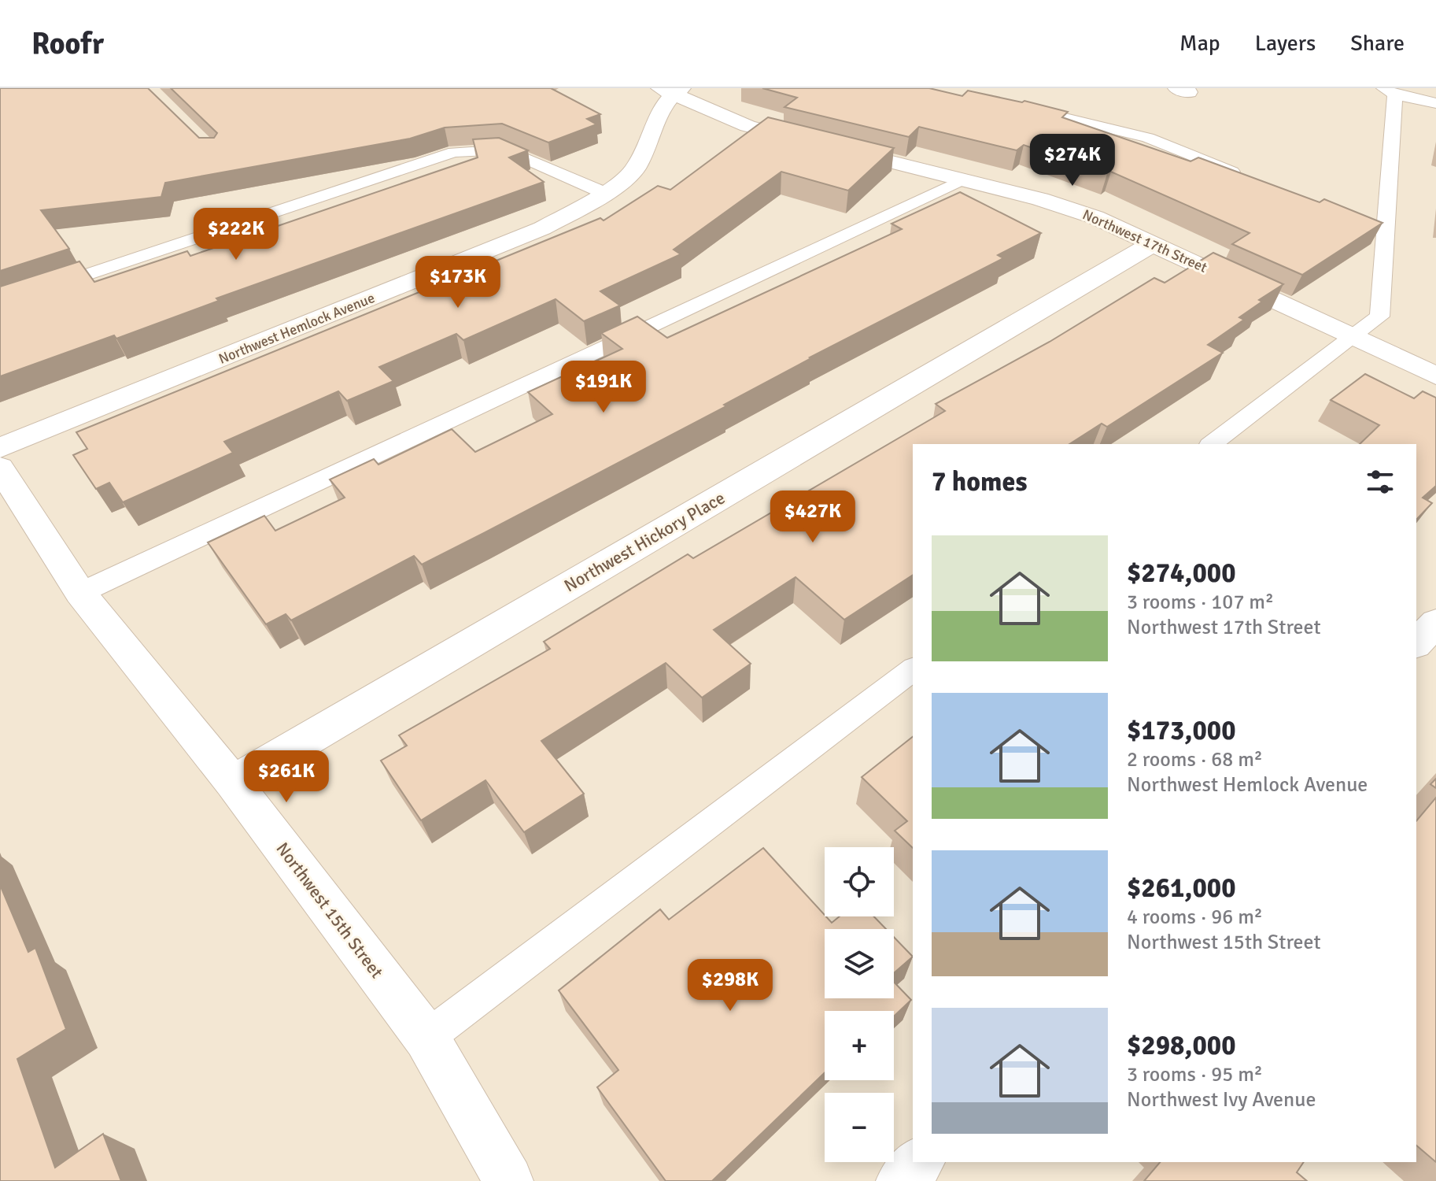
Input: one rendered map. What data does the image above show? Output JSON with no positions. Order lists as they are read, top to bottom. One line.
{"streets":{"street":["Northwest 17th Street","Northwest Hemlock Avenue","Northwest Hickory Place","Northwest 15th Street"]},"crossings":[["Northwest 17th Street","Northwest Hemlock Avenue"],["Northwest 17th Street","Northwest Hickory Place"],["Northwest Hickory Place","Northwest 15th Street"]],"page":{"header":"Roofr","nav":["Map","Layers","Share"],"price":["$274K","$222K","$173K","$191K","$427K","$261K","$298K"],"heading":"7 homes","list":[{"name":"$274,000","note":"3 rooms · 107 m² · Northwest 17th Street"},{"name":"$173,000","note":"2 rooms · 68 m² · Northwest Hemlock Avenue"},{"name":"$261,000","note":"4 rooms · 96 m² · Northwest 15th Street"},{"name":"$298,000","note":"3 rooms · 95 m² · Northwest Ivy Avenue"}],"map_buttons":["+","−"]}}
